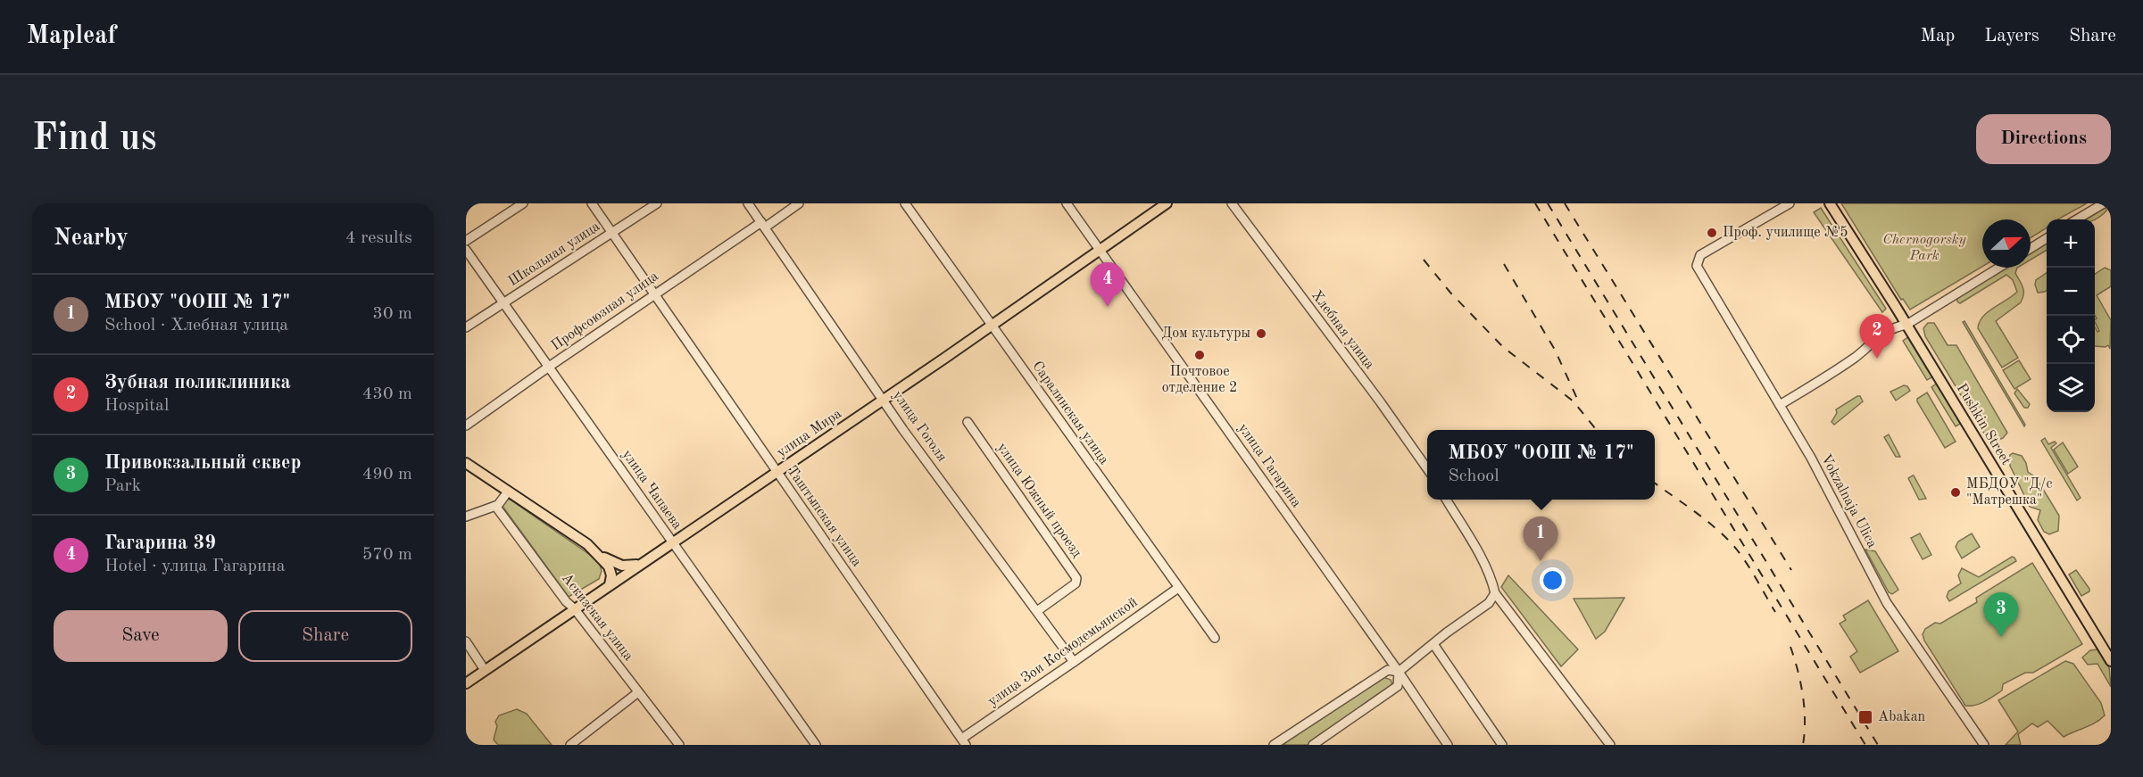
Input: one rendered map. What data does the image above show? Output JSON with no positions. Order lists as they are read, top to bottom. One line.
{"streets":{"main road":["Pushkin Street","улица Мира"],"street":["Школьная улица","Профсоюзная улица","Хлебная улица","Саралинская улица","улица Гоголя","улица Гагарина","улица Чапаева","улица Южный проезд","Vokzalnaja Ulica","Таштыпская улица","Аскизская улица","улица Зои Космодемьянской"]},"crossings":[["Школьная улица","улица Чапаева"],["Школьная улица","Таштыпская улица"],["Профсоюзная улица","улица Гоголя"],["Профсоюзная улица","улица Чапаева"],["Профсоюзная улица","Таштыпская улица"],["Саралинская улица","улица Мира"],["Саралинская улица","улица Зои Космодемьянской"],["улица Гоголя","улица Мира"],["улица Гоголя","улица Южный проезд"],["улица Гоголя","улица Зои Космодемьянской"],["улица Мира","улица Гагарина"],["улица Мира","улица Чапаева"],["улица Мира","Таштыпская улица"],["улица Мира","Аскизская улица"],["Таштыпская улица","улица Зои Космодемьянской"]],"parks":["Chernogorsky Park"],"places":{"other":["Проф. училище №5","Дом культуры","Почтовое отделение 2","МБДОУ \"Д/с \"Матрешка\""],"transit":["Abakan"]},"north":"right","page":{"header":"Mapleaf","nav":["Map","Layers","Share"],"buttons":["Directions",["Save","Share"]],"title":"Find us","heading":["Nearby","4 results"],"map_buttons":["+","−"],"pins":["4","2","1","3"],"list":[{"mark":"1","name":"МБОУ \"ООШ № 17\"","note":"School · Хлебная улица","value":"30 m"},{"mark":"2","name":"Зубная поликлиника","note":"Hospital","value":"430 m"},{"mark":"3","name":"Привокзальный сквер","note":"Park","value":"490 m"},{"mark":"4","name":"Гагарина 39","note":"Hotel · улица Гагарина","value":"570 m"}],"popup":["МБОУ \"ООШ № 17\"","School"]}}
